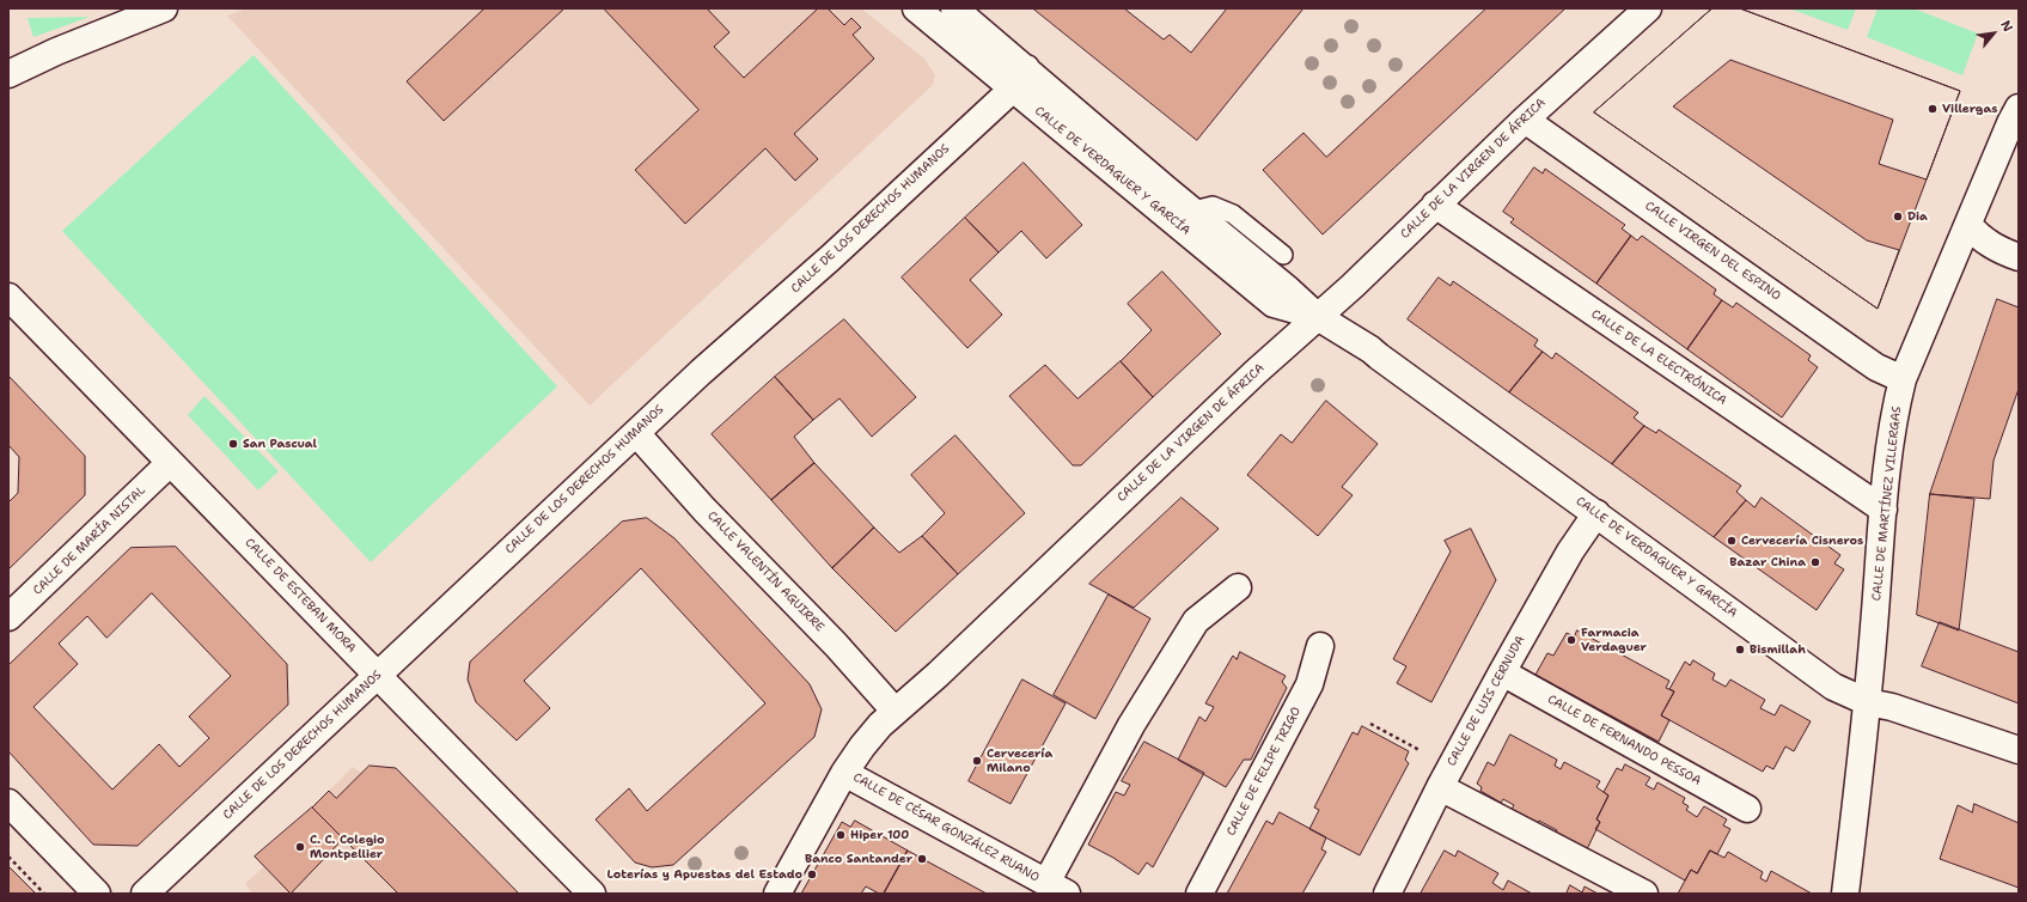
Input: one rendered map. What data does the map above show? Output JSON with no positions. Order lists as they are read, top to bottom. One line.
{"streets":{"street":["CALLE DE LA VIRGEN DE ÁFRICA","CALLE DE VERDAGUER Y GARCÍA","CALLE DE LOS DERECHOS HUMANOS","CALLE VIRGEN DEL ESPINO","CALLE DE LA ELECTRÓNICA","CALLE DE MARTÍNEZ VILLERGAS","CALLE DE MARÍA NISTAL","CALLE VALENTÍN AGUIRRE","CALLE DE ESTEBAN MORA","CALLE DE LUIS CERNUDA","CALLE DE FERNANDO PESSOA","CALLE DE FELIPE TRIGO","CALLE DE CÉSAR GONZÁLEZ RUANO"]},"crossings":[["CALLE DE LA VIRGEN DE ÁFRICA","CALLE DE VERDAGUER Y GARCÍA"],["CALLE DE LA VIRGEN DE ÁFRICA","CALLE VIRGEN DEL ESPINO"],["CALLE DE LA VIRGEN DE ÁFRICA","CALLE DE LA ELECTRÓNICA"],["CALLE DE LA VIRGEN DE ÁFRICA","CALLE VALENTÍN AGUIRRE"],["CALLE DE LA VIRGEN DE ÁFRICA","CALLE DE CÉSAR GONZÁLEZ RUANO"],["CALLE DE VERDAGUER Y GARCÍA","CALLE DE LOS DERECHOS HUMANOS"],["CALLE DE VERDAGUER Y GARCÍA","CALLE DE MARTÍNEZ VILLERGAS"],["CALLE DE VERDAGUER Y GARCÍA","CALLE DE LUIS CERNUDA"],["CALLE DE LOS DERECHOS HUMANOS","CALLE VALENTÍN AGUIRRE"],["CALLE DE LOS DERECHOS HUMANOS","CALLE DE ESTEBAN MORA"],["CALLE VIRGEN DEL ESPINO","CALLE DE MARTÍNEZ VILLERGAS"],["CALLE DE LA ELECTRÓNICA","CALLE DE MARTÍNEZ VILLERGAS"],["CALLE DE MARÍA NISTAL","CALLE DE ESTEBAN MORA"],["CALLE DE LUIS CERNUDA","CALLE DE FERNANDO PESSOA"]],"places":["Villergas","Dia","San Pascual","Cervecería Cisneros","Bazar China","Farmacia Verdaguer","Bismillah","Cervecería Milano","Hiper 100","C. C. Colegio Montpellier","Banco Santander","Loterías y Apuestas del Estado"],"north":"top right"}
